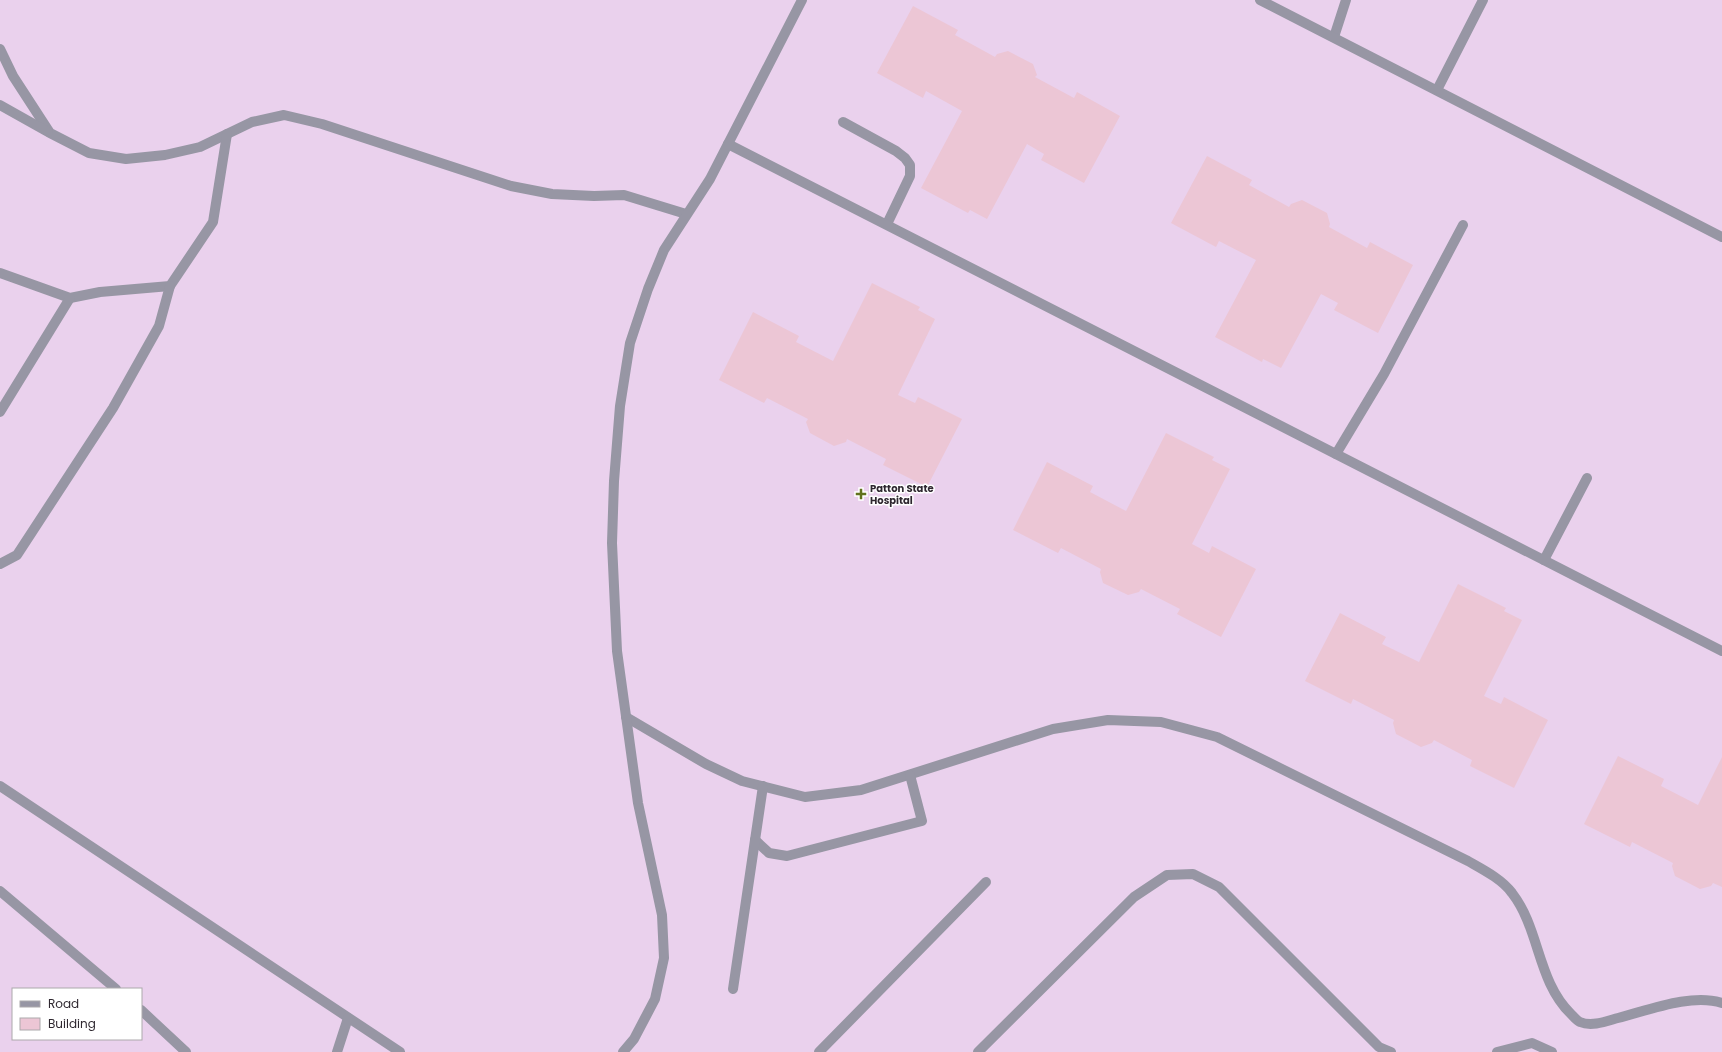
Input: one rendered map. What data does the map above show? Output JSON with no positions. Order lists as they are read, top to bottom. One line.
{"places":{"health":["Patton State Hospital"]},"legend":["Road","Building"]}
